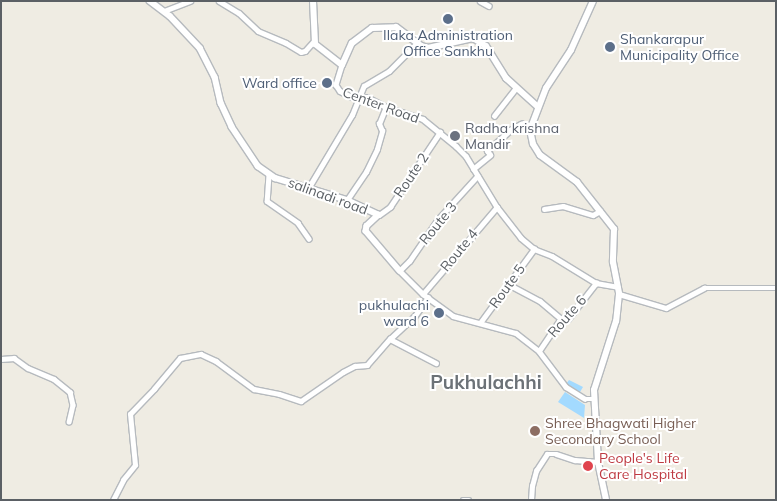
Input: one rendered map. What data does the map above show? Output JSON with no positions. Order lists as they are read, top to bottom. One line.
{"streets":{"street":["Center Road","Route 2","salinadi road","Route 3","Route 4","Route 5","Route 6"]},"crossings":[["Center Road","Route 2"],["Center Road","Route 3"],["Center Road","Route 4"],["Center Road","Route 5"],["Center Road","Route 6"],["Route 2","salinadi road"],["salinadi road","Route 3"],["salinadi road","Route 4"],["salinadi road","Route 5"],["salinadi road","Route 6"]],"districts":["Pukhulachhi"],"places":["Ilaka Administration Office Sankhu","Shankarapur Municipality Office","Ward office","Radha krishna Mandir","pukhulachi ward 6","Shree Bhagwati Higher Secondary School","People's Life Care Hospital"]}
